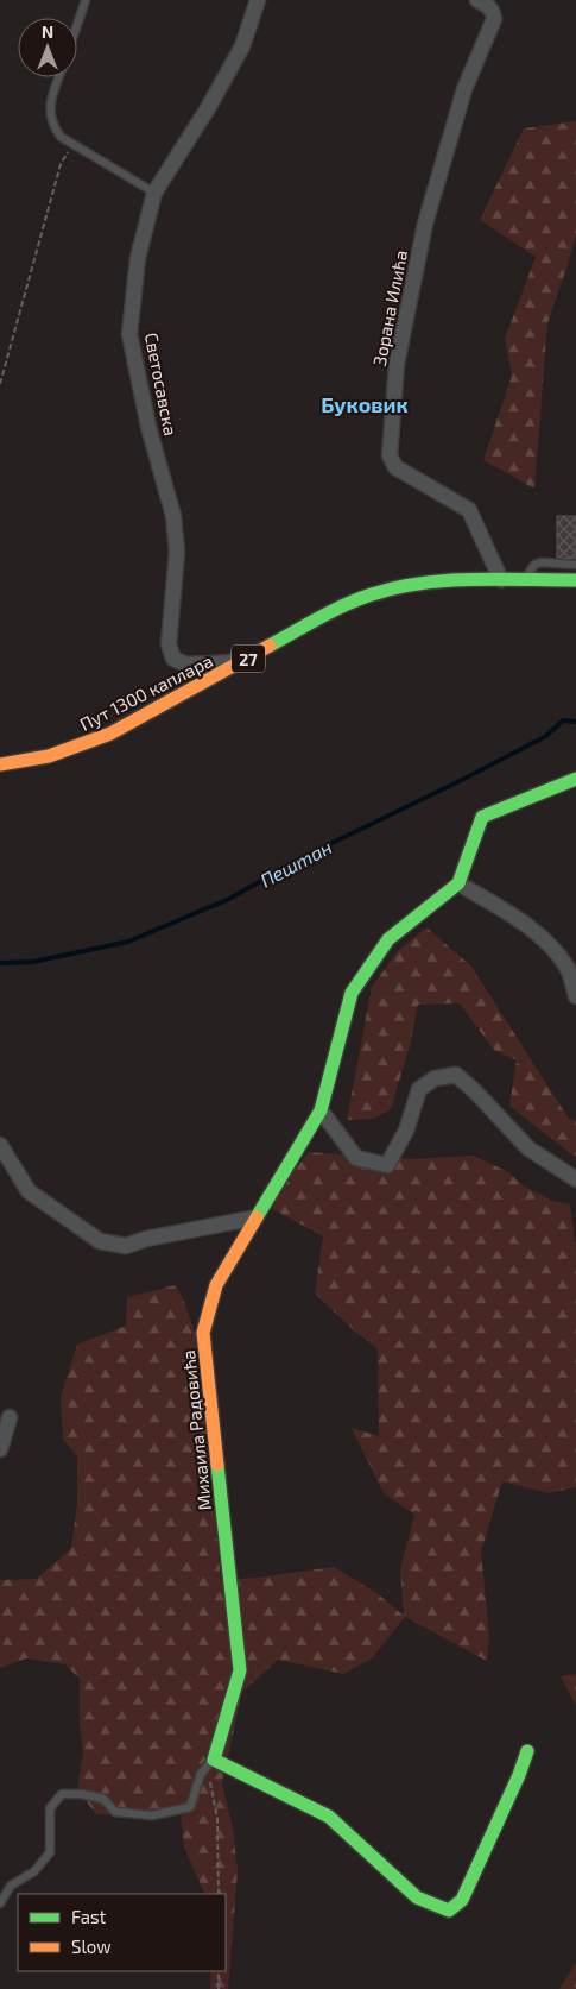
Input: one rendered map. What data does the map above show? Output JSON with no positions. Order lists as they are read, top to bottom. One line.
{"streets":{"street":["Зорана Илића","Светосавска","27","Пут 1300 каплара","Михаила Радовића"]},"crossings":[["Зорана Илића","Пут 1300 каплара"],["Светосавска","Пут 1300 каплара"]],"districts":["Буковик"],"water":["Пештан"],"legend":["Fast","Slow"],"north":"top"}
